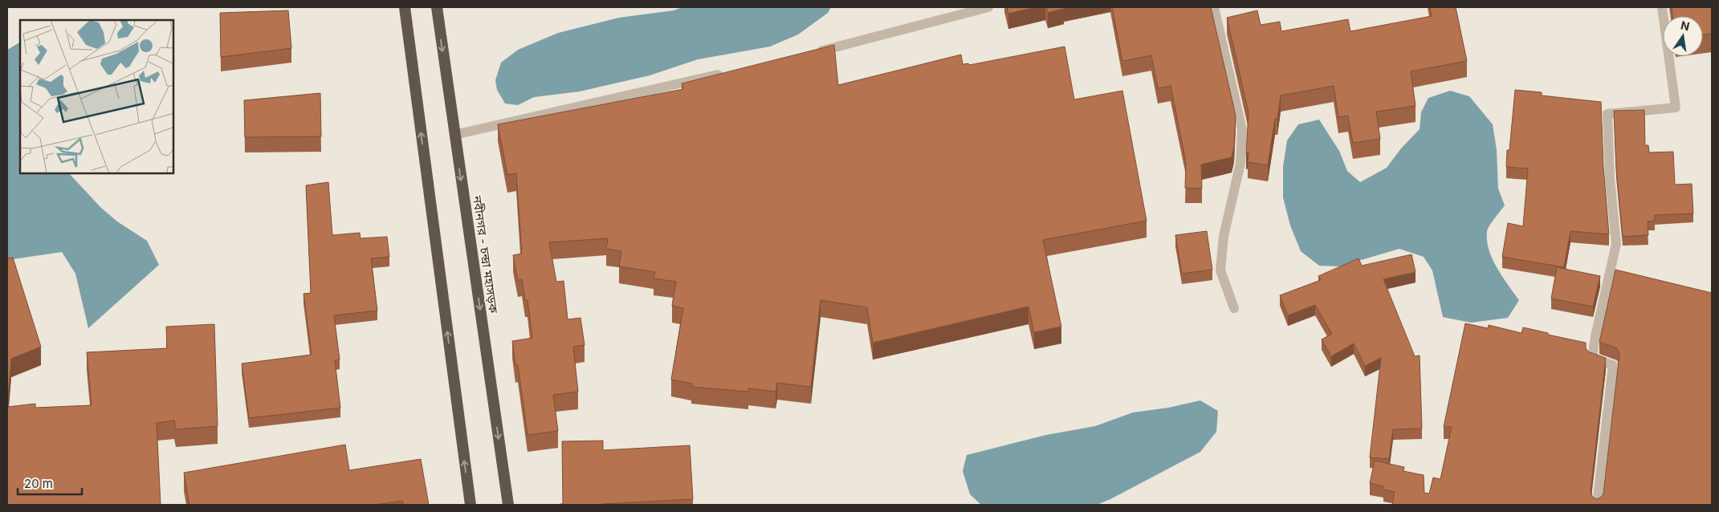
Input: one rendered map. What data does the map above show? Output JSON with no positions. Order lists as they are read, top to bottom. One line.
{"streets":{"highway":["নবীনগর - চন্দ্রা মহাসড়ক"]},"scale_bar":"20 m","north":"top"}
